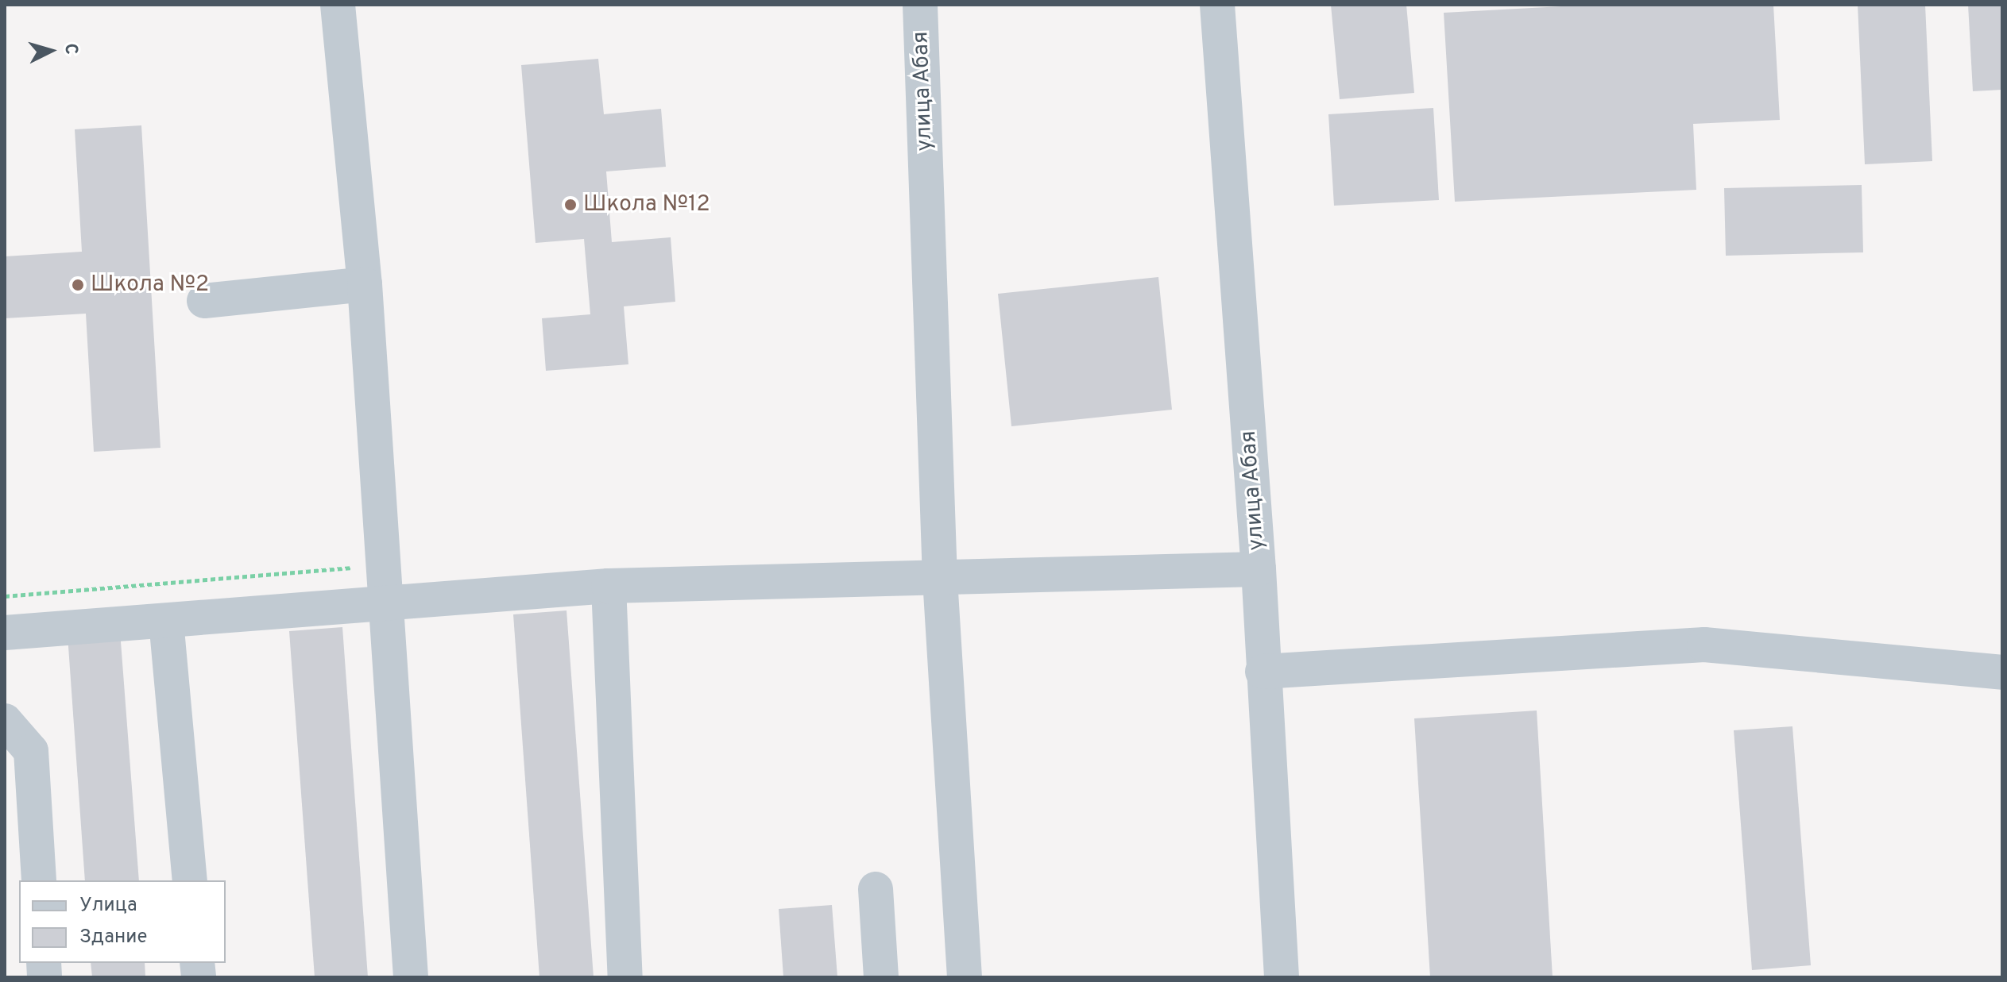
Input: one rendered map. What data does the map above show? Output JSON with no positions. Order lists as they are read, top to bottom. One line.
{"streets":{"street":["улица Абая"]},"places":["Школа №12","Школа №2"],"legend":["Улица","Здание"],"north":"right"}
